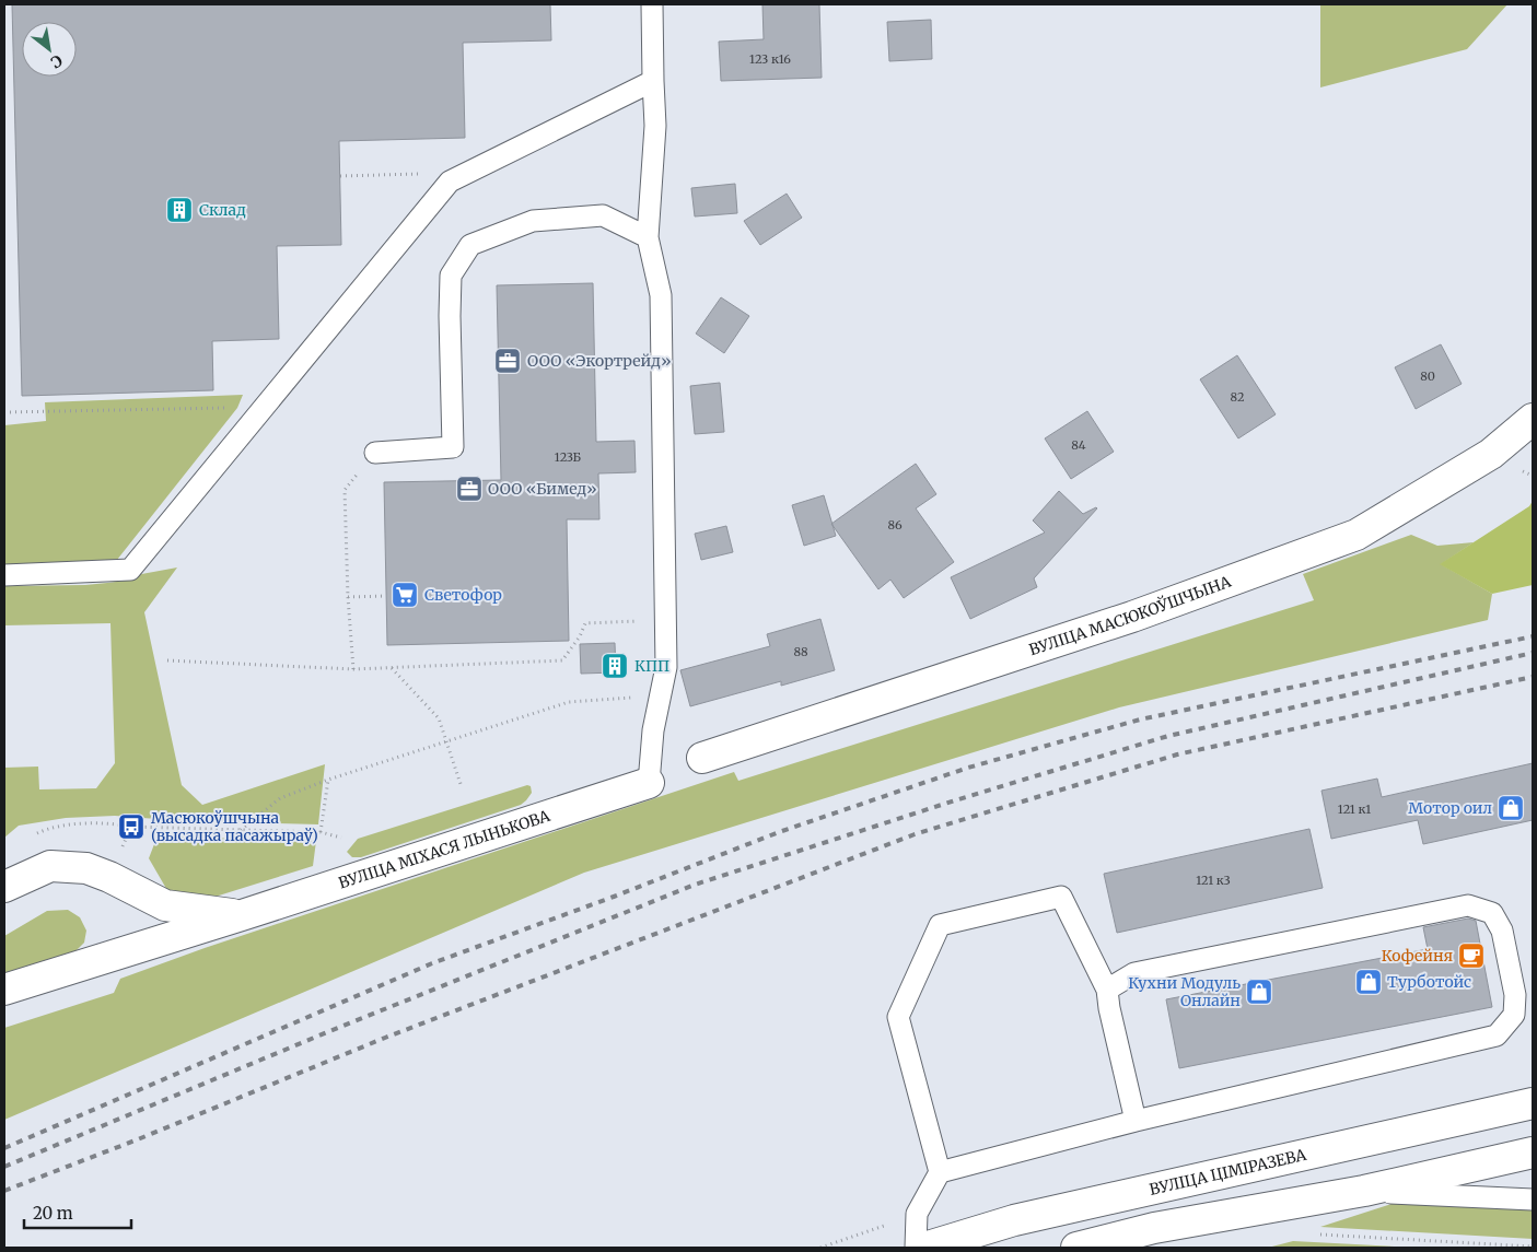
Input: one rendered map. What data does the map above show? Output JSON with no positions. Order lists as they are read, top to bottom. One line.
{"streets":{"street":["ВУЛІЦА МАСЮКОЎШЧЫНА","ВУЛІЦА МІХАСЯ ЛЫНЬКОВА","ВУЛІЦА ЦІМІРАЗЕВА"]},"places":{"building":["Склад","КПП"],"office":["ООО «Экортрейд»","ООО «Бимед»"],"supermarket":["Светофор"],"shop":["Мотор оил","Турботойс","Кухни Модуль Онлайн"],"bus stop":["Масюкоўшчына (высадка пасажыраў)"],"cafe":["Кофейня"]},"house_numbers":["123 к16","80","82","84","123Б","86","88","121 к1","121 к3"],"scale_bar":"20 m","north":"bottom right"}
